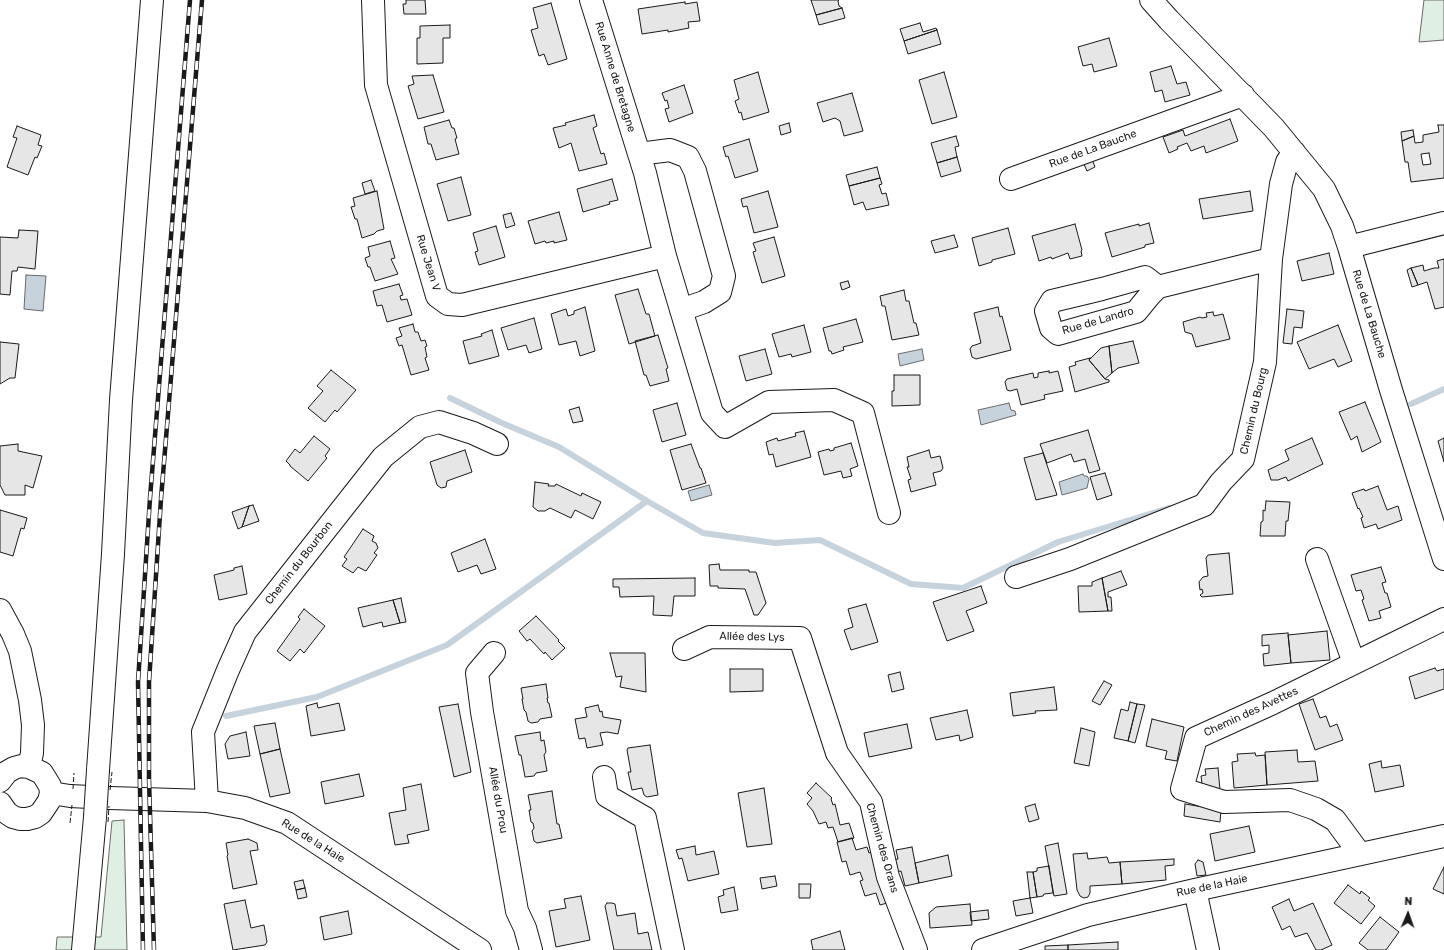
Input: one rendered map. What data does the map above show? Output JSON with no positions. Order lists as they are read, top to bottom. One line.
{"streets":{"street":["Rue Anne de Bretagne","Rue de La Bauche","Rue Jean V","Chemin du Bourg","Chemin du Bourbon","Allée des Lys","Chemin des Avettes","Allée du Prou","Rue de la Haie","Chemin des Orans"]},"crossings":[["Rue Anne de Bretagne","Rue Jean V"],["Rue de La Bauche","Chemin du Bourg"],["Chemin du Bourbon","Rue de la Haie"],["Allée des Lys","Chemin des Orans"],["Chemin des Avettes","Rue de la Haie"]],"north":"top"}
